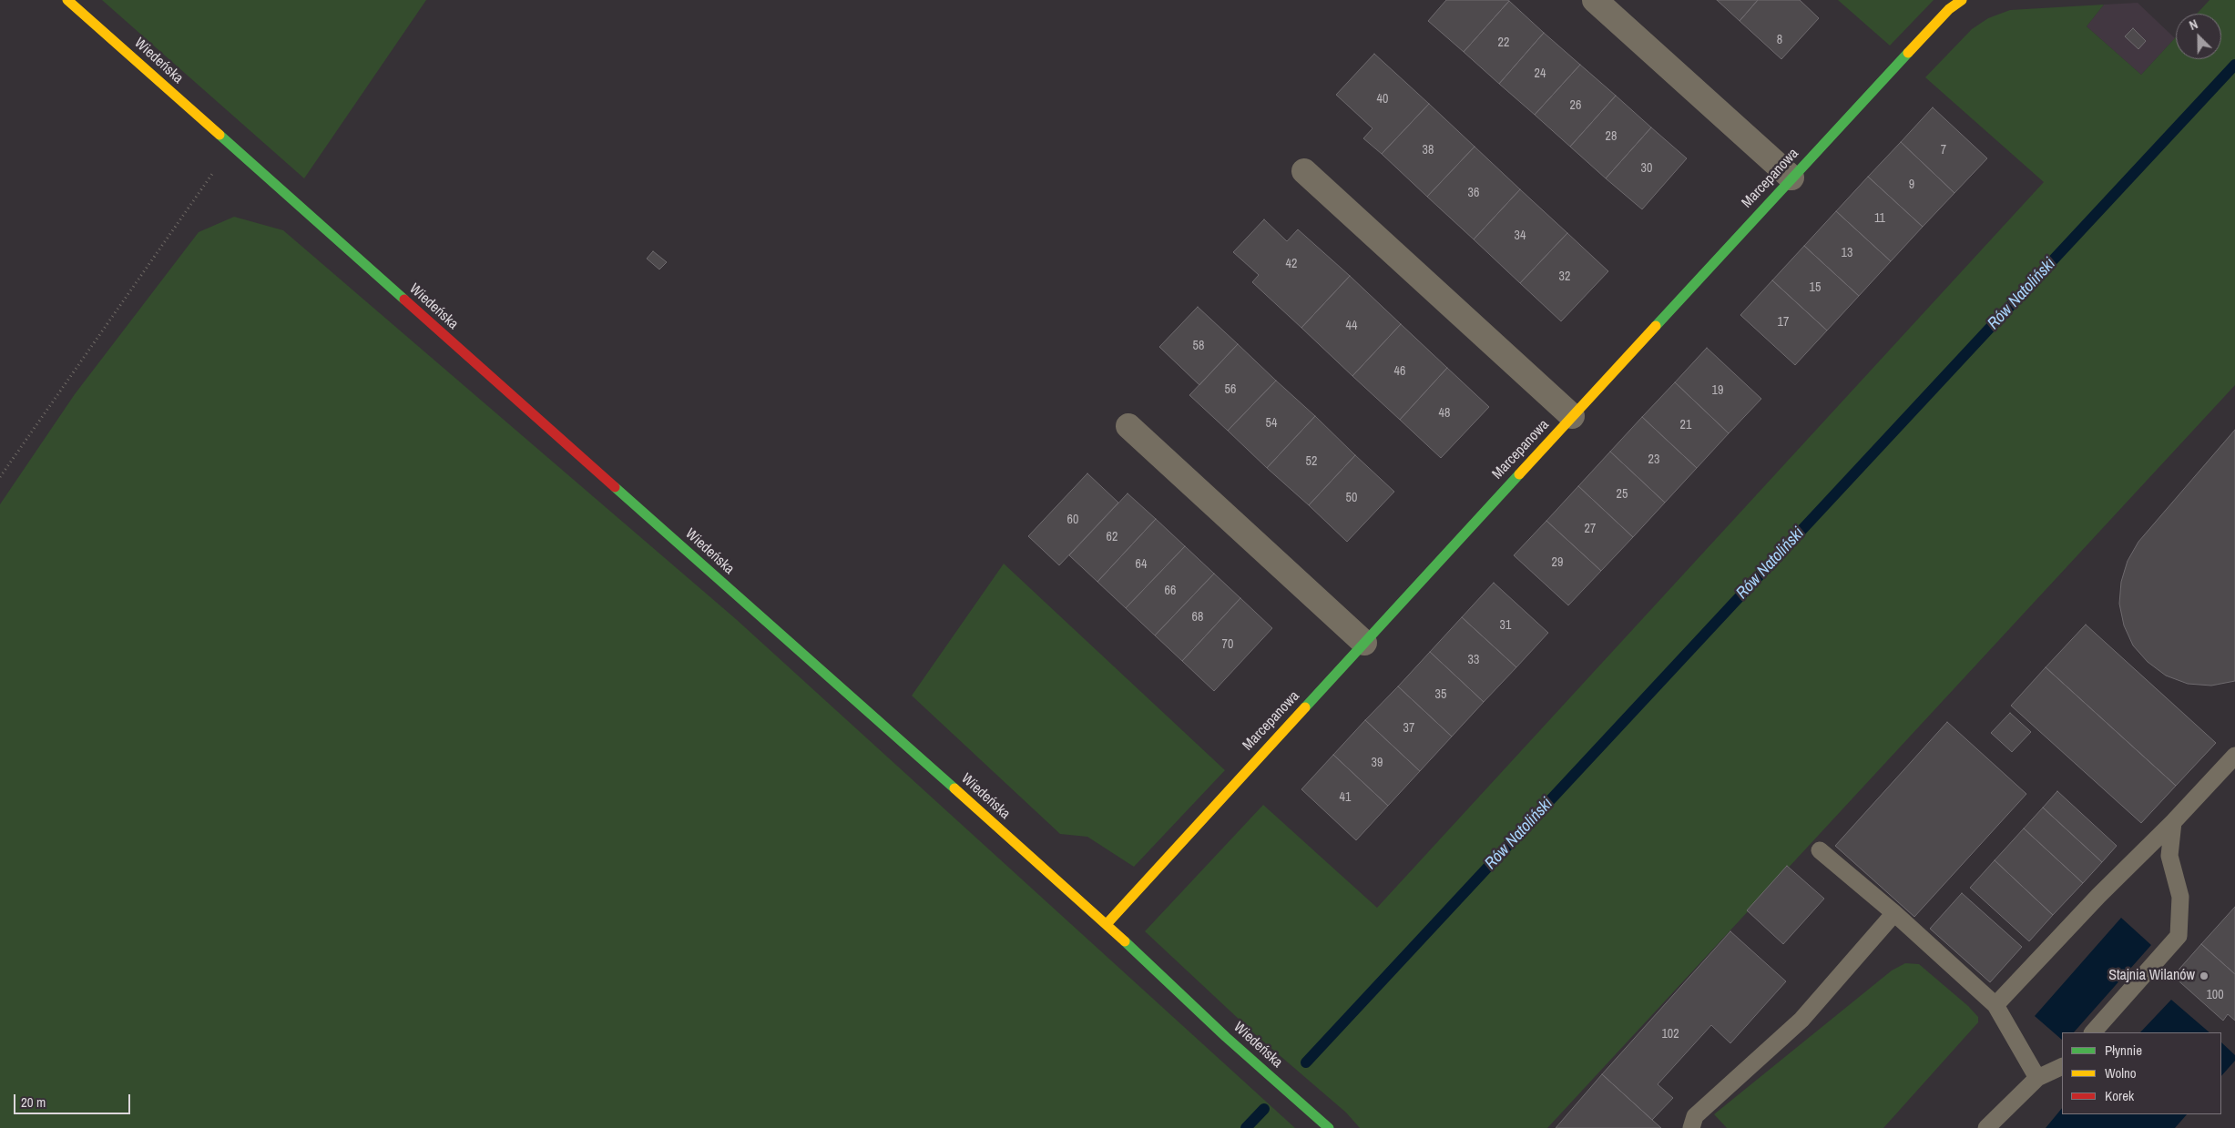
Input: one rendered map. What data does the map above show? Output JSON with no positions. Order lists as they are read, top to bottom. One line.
{"streets":{"street":["Wiedeńska","Marcepanowa"]},"crossings":[["Wiedeńska","Marcepanowa"]],"water":["Rów Natoliński"],"places":["Stajnia Wilanów"],"house_numbers":["8","22","24","40","26","28","38","7","30","9","36","11","34","13","42","32","15","17","44","58","46","56","19","48","54","21","23","52","25","50","60","27","62","29","64","66","68","31","70","33","35","37","39","41","100","102"],"legend":["Płynnie","Wolno","Korek"],"scale_bar":"20 m","north":"top left"}
